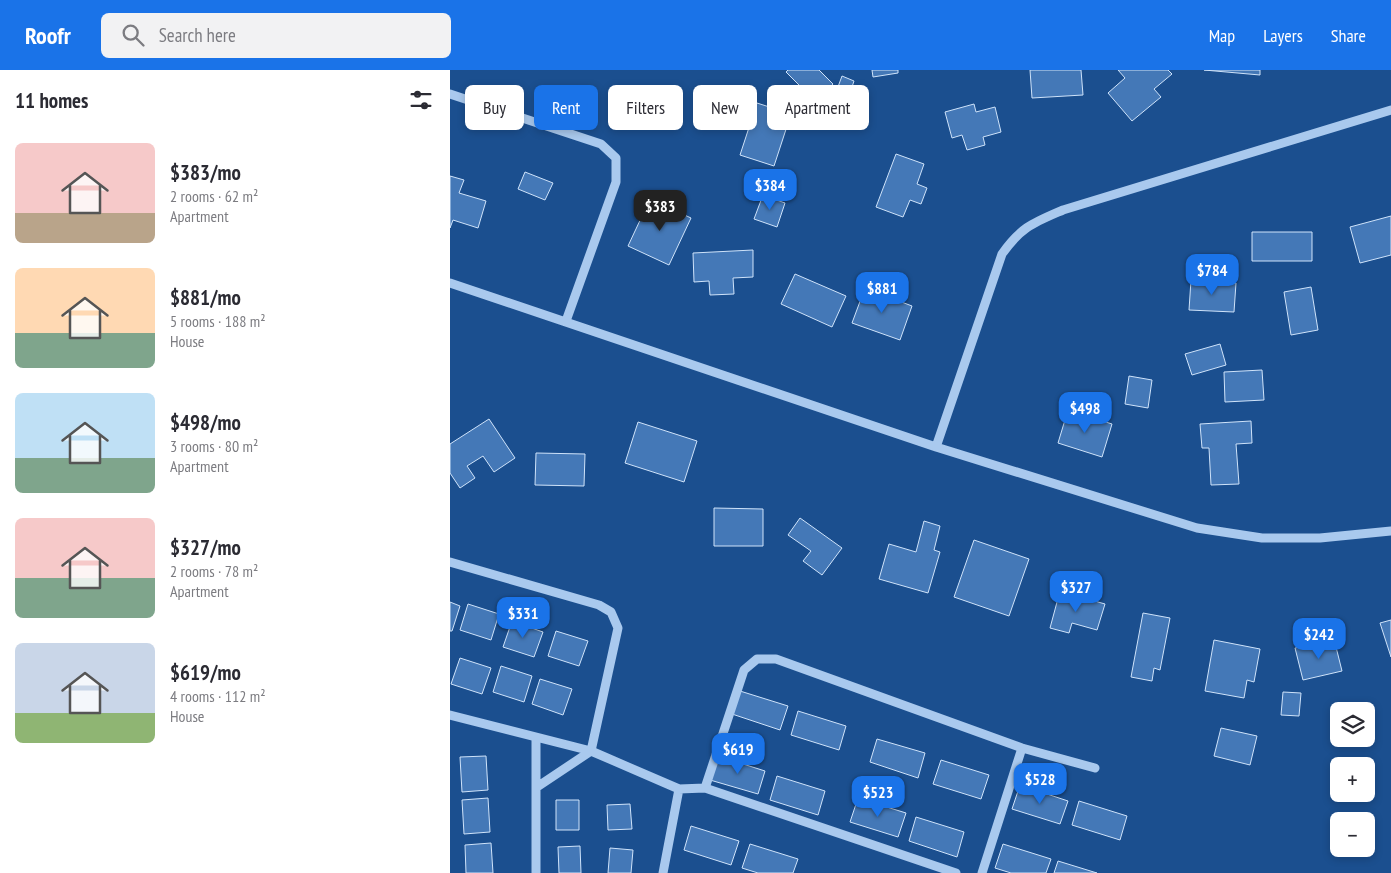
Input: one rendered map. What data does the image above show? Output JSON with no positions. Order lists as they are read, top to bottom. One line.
{"page":{"header":"Roofr","search":"Search here","nav":["Map","Layers","Share"],"heading":"11 homes","chip":["Buy","Rent","Filters","New","Apartment"],"list":[{"name":"$383/mo","note":"2 rooms · 62 m² · Apartment"},{"name":"$881/mo","note":"5 rooms · 188 m² · House"},{"name":"$498/mo","note":"3 rooms · 80 m² · Apartment"},{"name":"$327/mo","note":"2 rooms · 78 m² · Apartment"},{"name":"$619/mo","note":"4 rooms · 112 m² · House"}],"price":["$384","$383","$784","$881","$498","$327","$331","$242","$619","$528","$523"],"map_buttons":["+","−"]}}
